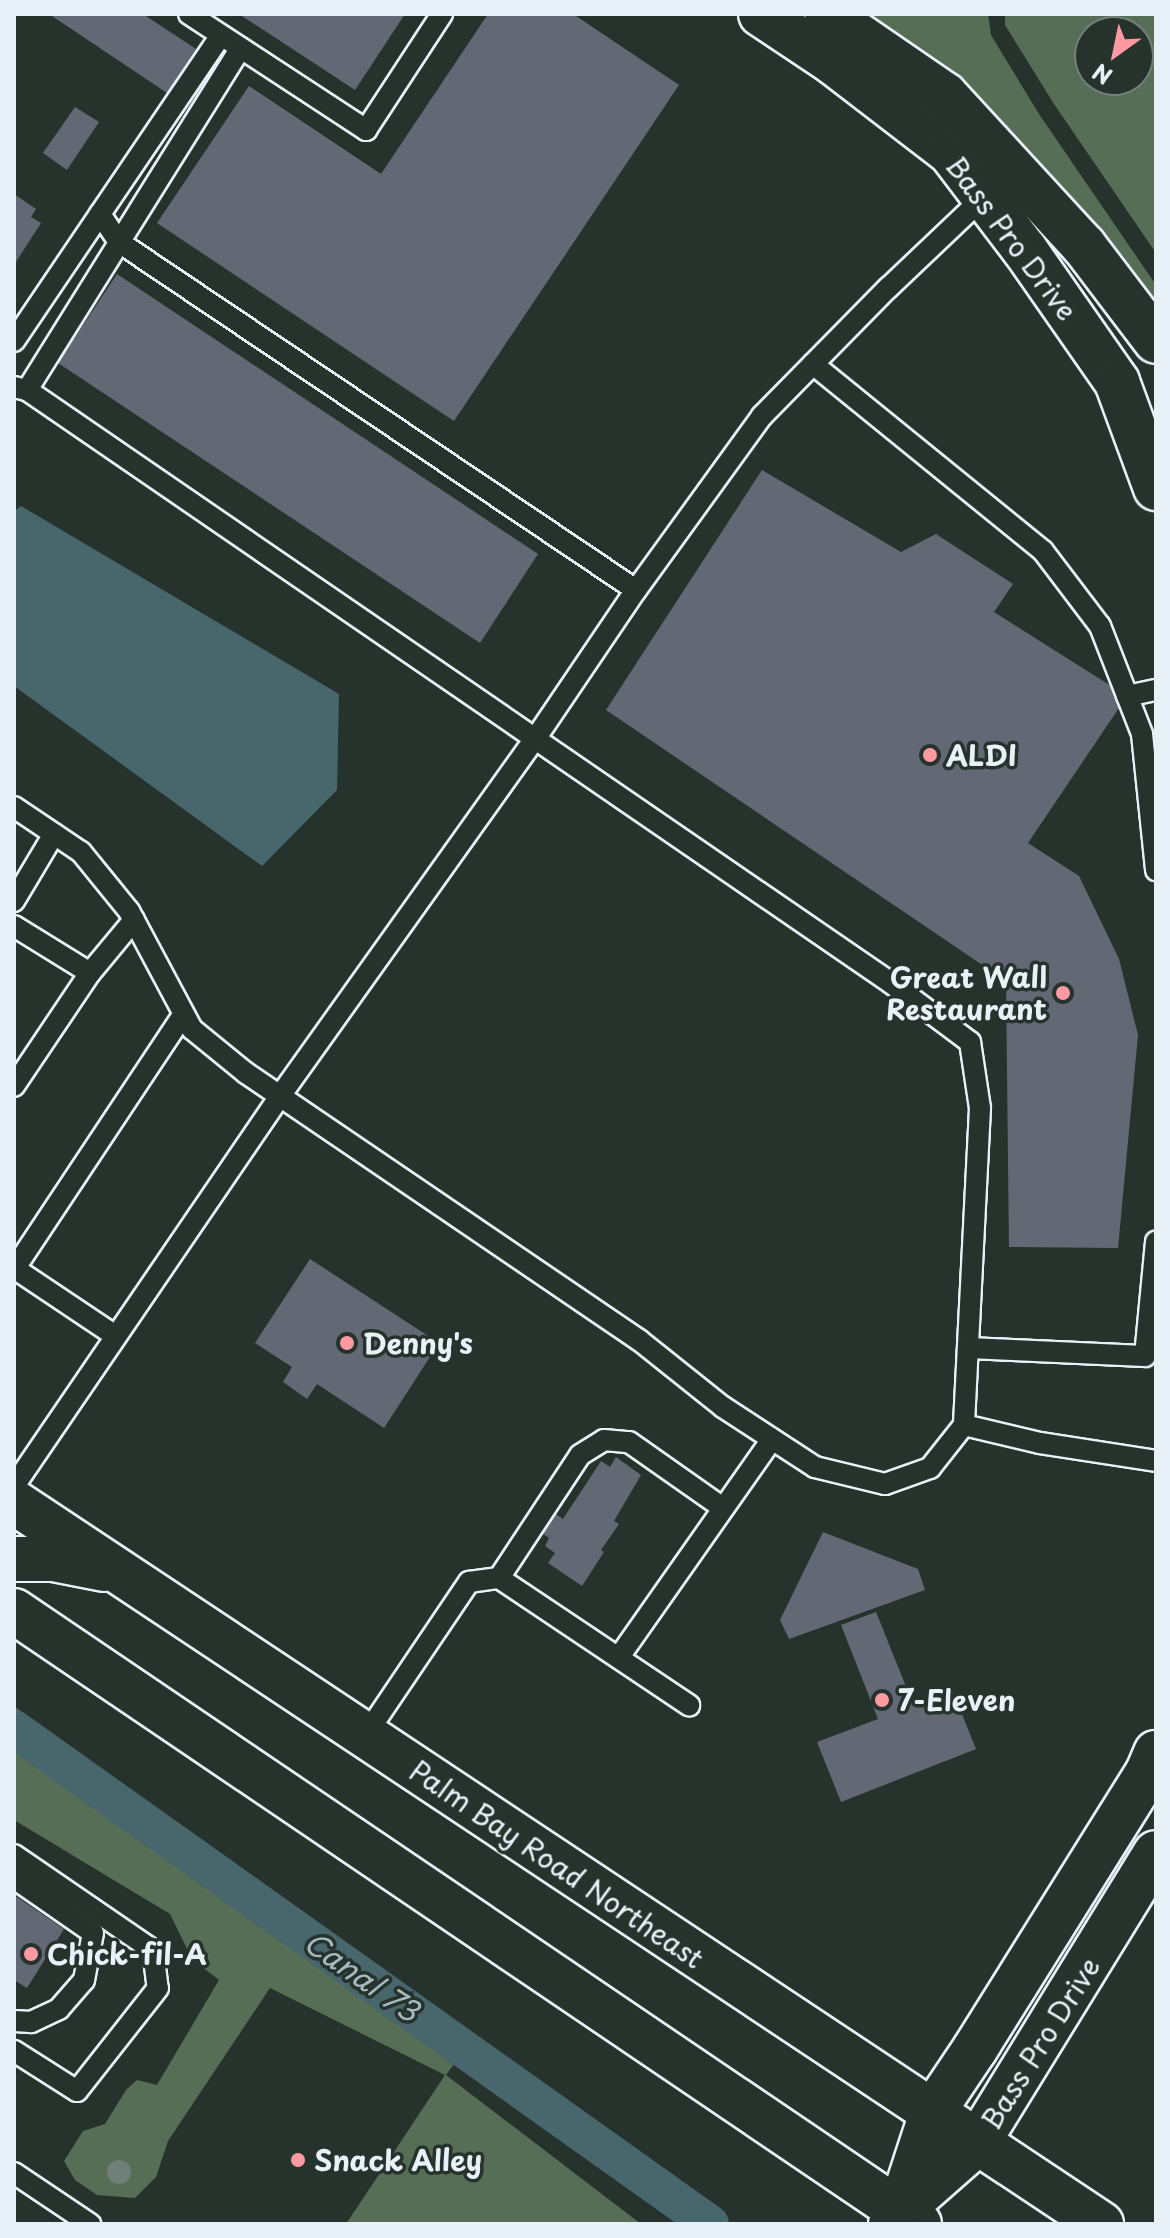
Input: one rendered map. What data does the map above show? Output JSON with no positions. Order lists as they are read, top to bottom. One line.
{"streets":{"main road":["Bass Pro Drive","Palm Bay Road Northeast"]},"crossings":[["Bass Pro Drive","Palm Bay Road Northeast"]],"water":["Canal 73"],"places":["ALDI","Great Wall Restaurant","Denny's","7-Eleven","Chick-fil-A","Snack Alley"],"north":"bottom left"}
